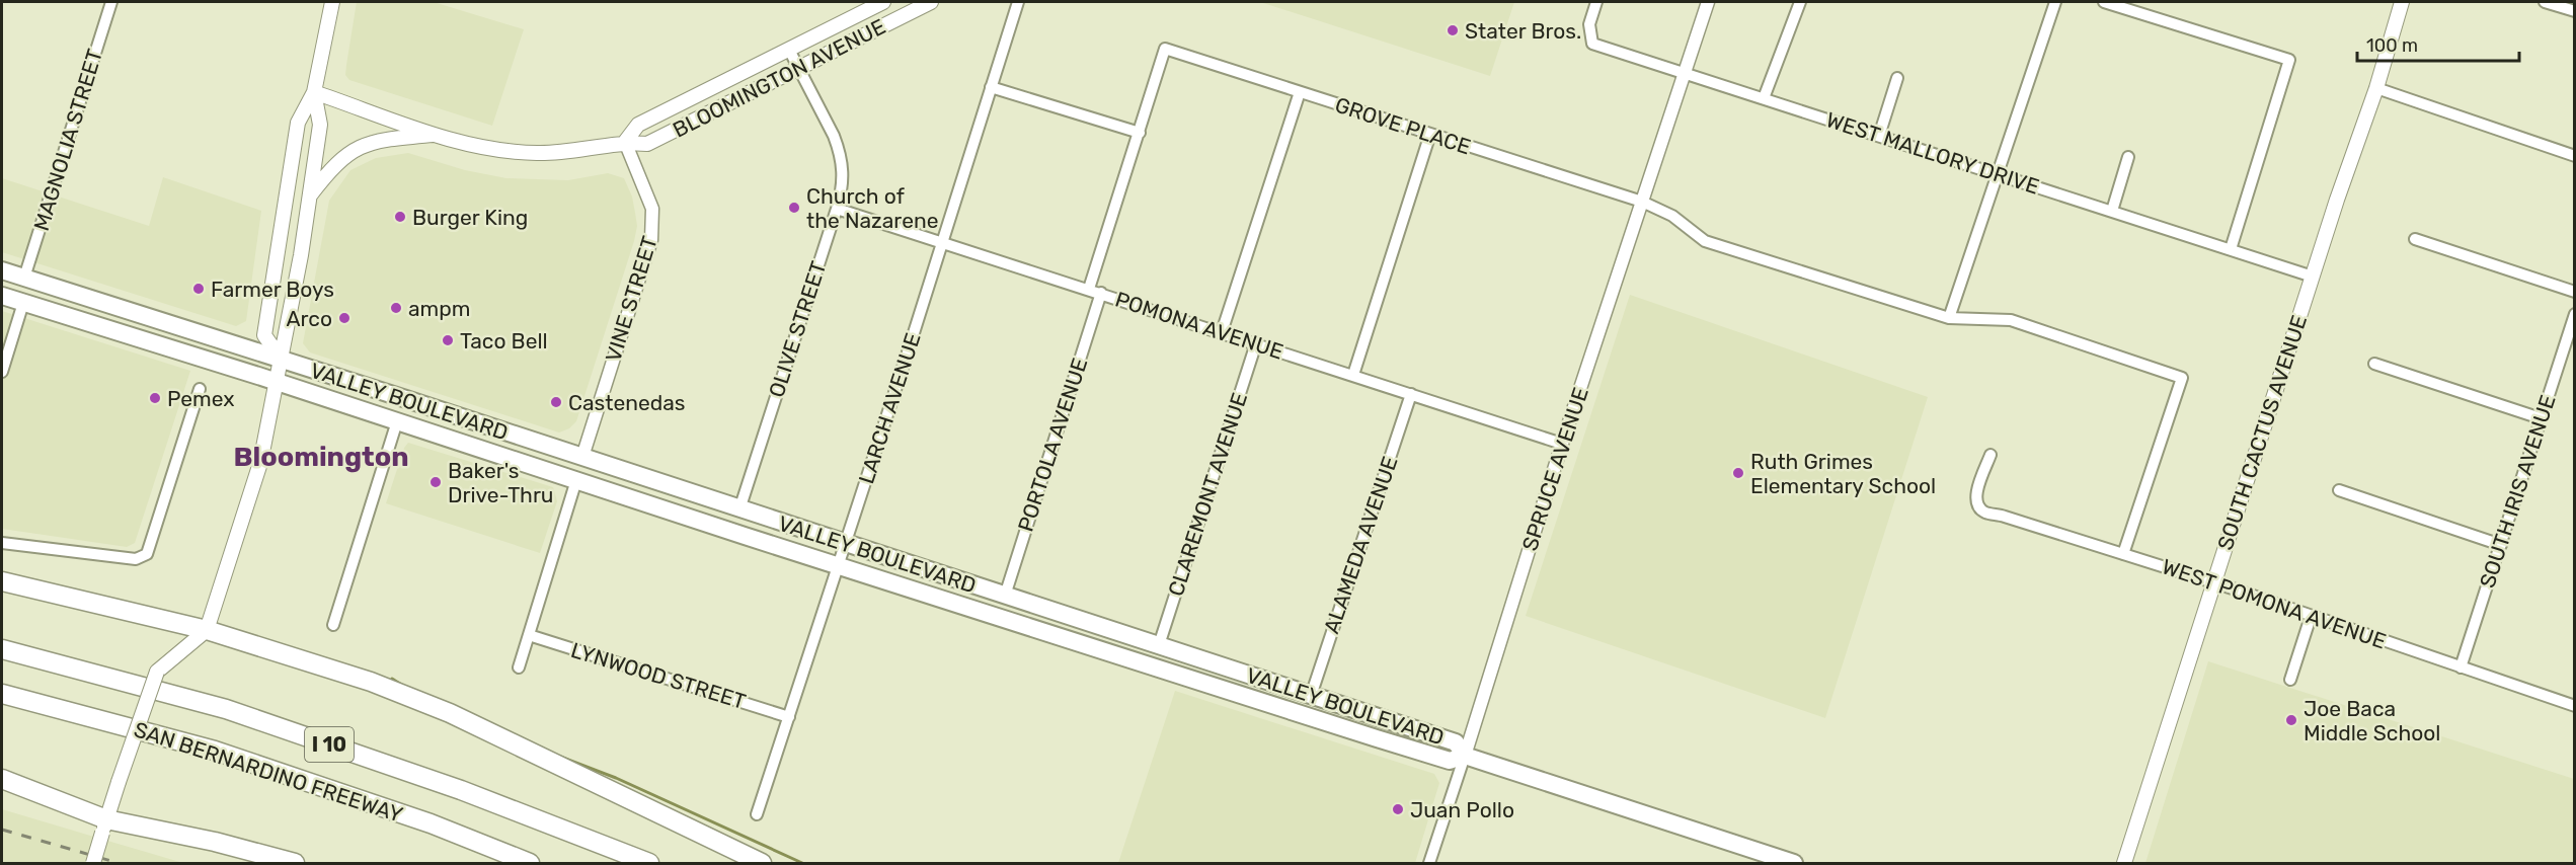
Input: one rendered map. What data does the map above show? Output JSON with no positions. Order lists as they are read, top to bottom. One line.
{"streets":{"highway":["I 10","SAN BERNARDINO FREEWAY"],"main road":["BLOOMINGTON AVENUE","VALLEY BOULEVARD","SOUTH CACTUS AVENUE"],"street":["GROVE PLACE","MAGNOLIA STREET","WEST MALLORY DRIVE","VINE STREET","POMONA AVENUE","OLIVE STREET","LARCH AVENUE","PORTOLA AVENUE","SPRUCE AVENUE","SOUTH IRIS AVENUE","CLAREMONT AVENUE","ALAMEDA AVENUE","WEST POMONA AVENUE","LYNWOOD STREET"]},"crossings":[["BLOOMINGTON AVENUE","VINE STREET"],["BLOOMINGTON AVENUE","OLIVE STREET"],["GROVE PLACE","SPRUCE AVENUE"],["GROVE PLACE","WEST POMONA AVENUE"],["MAGNOLIA STREET","VALLEY BOULEVARD"],["WEST MALLORY DRIVE","SOUTH CACTUS AVENUE"],["WEST MALLORY DRIVE","SPRUCE AVENUE"],["VINE STREET","VALLEY BOULEVARD"],["POMONA AVENUE","OLIVE STREET"],["POMONA AVENUE","LARCH AVENUE"],["POMONA AVENUE","PORTOLA AVENUE"],["POMONA AVENUE","SPRUCE AVENUE"],["POMONA AVENUE","CLAREMONT AVENUE"],["POMONA AVENUE","ALAMEDA AVENUE"],["OLIVE STREET","VALLEY BOULEVARD"],["VALLEY BOULEVARD","LARCH AVENUE"],["VALLEY BOULEVARD","PORTOLA AVENUE"],["VALLEY BOULEVARD","SPRUCE AVENUE"],["VALLEY BOULEVARD","CLAREMONT AVENUE"],["VALLEY BOULEVARD","ALAMEDA AVENUE"],["LARCH AVENUE","LYNWOOD STREET"],["SOUTH CACTUS AVENUE","WEST POMONA AVENUE"],["SOUTH IRIS AVENUE","WEST POMONA AVENUE"]],"districts":["Bloomington"],"places":["Stater Bros.","Church of the Nazarene","Burger King","Farmer Boys","ampm","Arco","Taco Bell","Pemex","Castenedas","Ruth Grimes Elementary School","Baker's Drive-Thru","Joe Baca Middle School","Juan Pollo"],"scale_bar":"100 m"}
